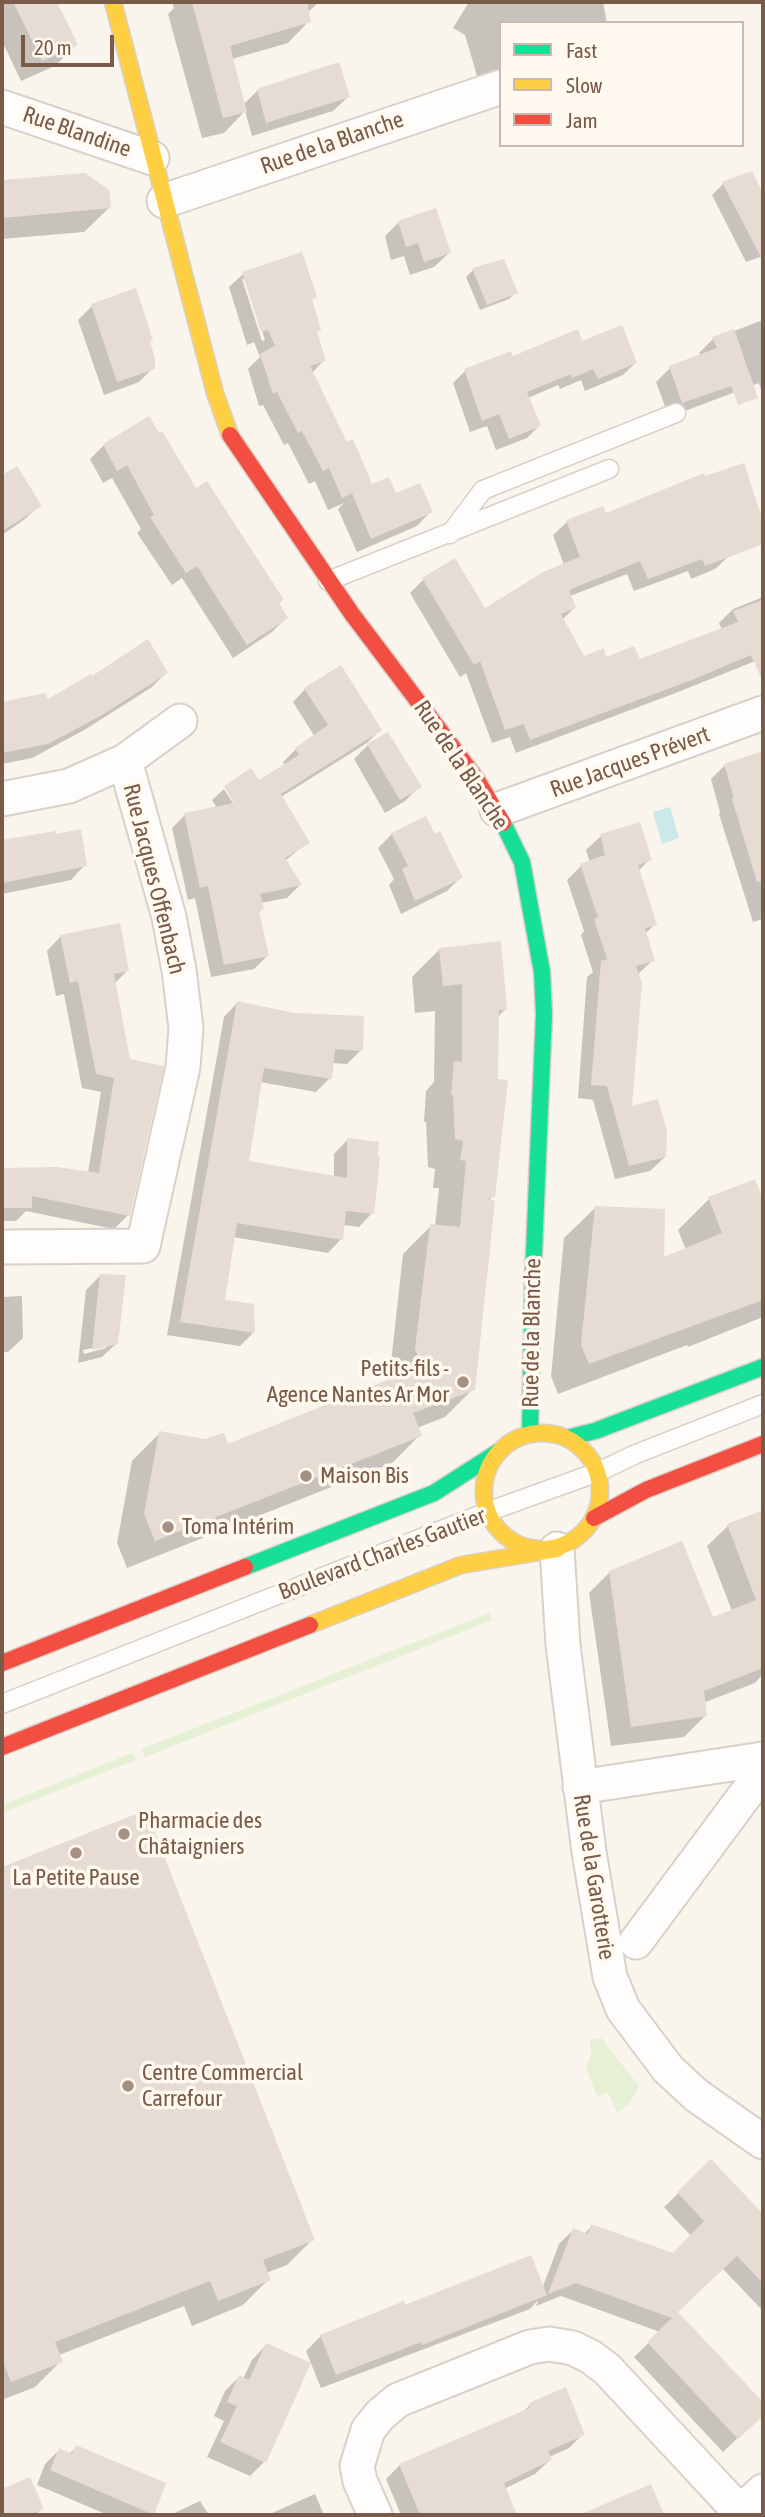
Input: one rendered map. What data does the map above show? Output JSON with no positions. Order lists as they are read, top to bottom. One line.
{"streets":{"main road":["Rue de la Blanche","Boulevard Charles Gautier"],"street":["Rue Blandine","Rue Jacques Prévert","Rue Jacques Offenbach","Rue de la Garotterie"]},"crossings":[["Rue Blandine","Rue de la Blanche"],["Rue de la Blanche","Rue Jacques Prévert"],["Rue de la Blanche","Boulevard Charles Gautier"],["Boulevard Charles Gautier","Rue de la Garotterie"]],"places":["Petits-fils - Agence Nantes Ar Mor","Maison Bis","Toma Intérim","Pharmacie des Châtaigniers","La Petite Pause","Centre Commercial Carrefour"],"legend":["Fast","Slow","Jam"],"scale_bar":"20 m"}
